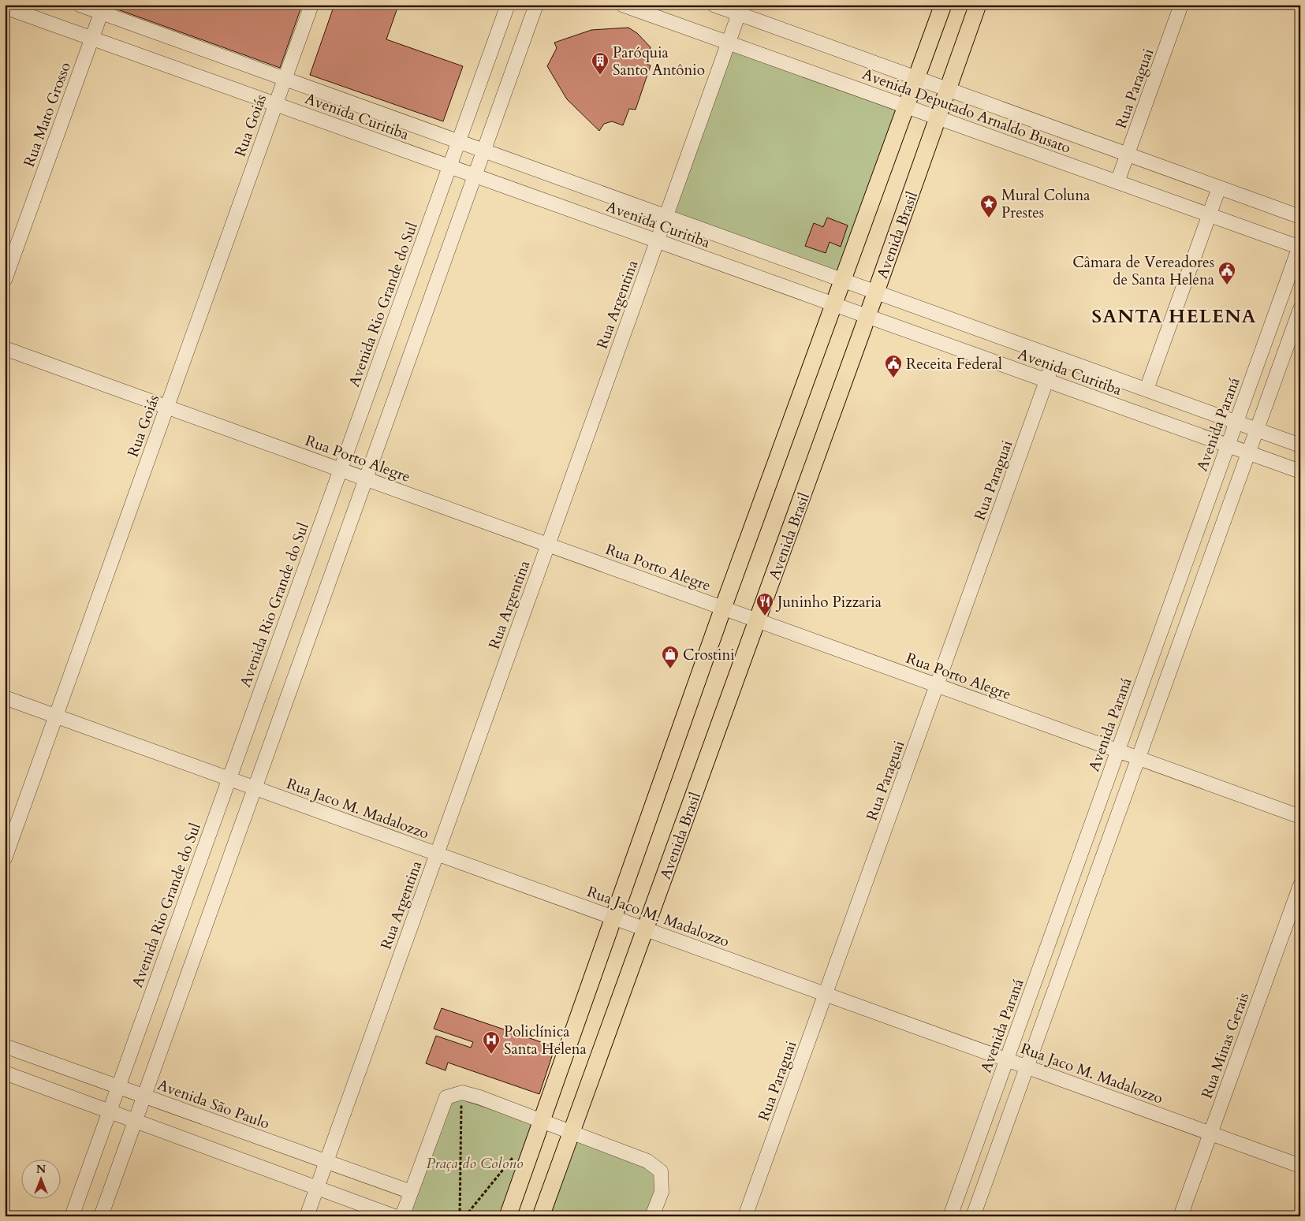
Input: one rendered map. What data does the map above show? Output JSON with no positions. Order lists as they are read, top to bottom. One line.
{"streets":{"main road":["Avenida Brasil"],"street":["Rua Paraguai","Avenida Deputado Arnaldo Busato","Rua Mato Grosso","Avenida Curitiba","Rua Goiás","Avenida Rio Grande do Sul","Rua Argentina","Avenida Paraná","Rua Porto Alegre","Rua Jaco M. Madalozzo","Rua Minas Gerais","Avenida São Paulo"]},"crossings":[["Rua Paraguai","Avenida Deputado Arnaldo Busato"],["Rua Paraguai","Avenida Curitiba"],["Rua Paraguai","Rua Porto Alegre"],["Rua Paraguai","Rua Jaco M. Madalozzo"],["Avenida Deputado Arnaldo Busato","Avenida Brasil"],["Avenida Deputado Arnaldo Busato","Rua Argentina"],["Avenida Deputado Arnaldo Busato","Avenida Paraná"],["Rua Mato Grosso","Avenida Curitiba"],["Avenida Curitiba","Rua Goiás"],["Avenida Curitiba","Avenida Brasil"],["Avenida Curitiba","Avenida Rio Grande do Sul"],["Avenida Curitiba","Rua Argentina"],["Avenida Curitiba","Avenida Paraná"],["Rua Goiás","Rua Porto Alegre"],["Rua Goiás","Rua Jaco M. Madalozzo"],["Avenida Brasil","Rua Porto Alegre"],["Avenida Brasil","Rua Jaco M. Madalozzo"],["Avenida Rio Grande do Sul","Rua Porto Alegre"],["Avenida Rio Grande do Sul","Rua Jaco M. Madalozzo"],["Avenida Rio Grande do Sul","Avenida São Paulo"],["Rua Argentina","Rua Porto Alegre"],["Rua Argentina","Rua Jaco M. Madalozzo"],["Rua Argentina","Avenida São Paulo"],["Avenida Paraná","Rua Porto Alegre"],["Avenida Paraná","Rua Jaco M. Madalozzo"],["Rua Jaco M. Madalozzo","Rua Minas Gerais"]],"districts":["SANTA HELENA"],"parks":["Praça do Colono"],"places":{"building":["Paróquia Santo Antônio"],"place":["Mural Coluna Prestes"],"public building":["Câmara de Vereadores de Santa Helena","Receita Federal"],"restaurant":["Juninho Pizzaria"],"shop":["Crostini"],"hospital":["Policlínica Santa Helena"]},"north":"top"}
